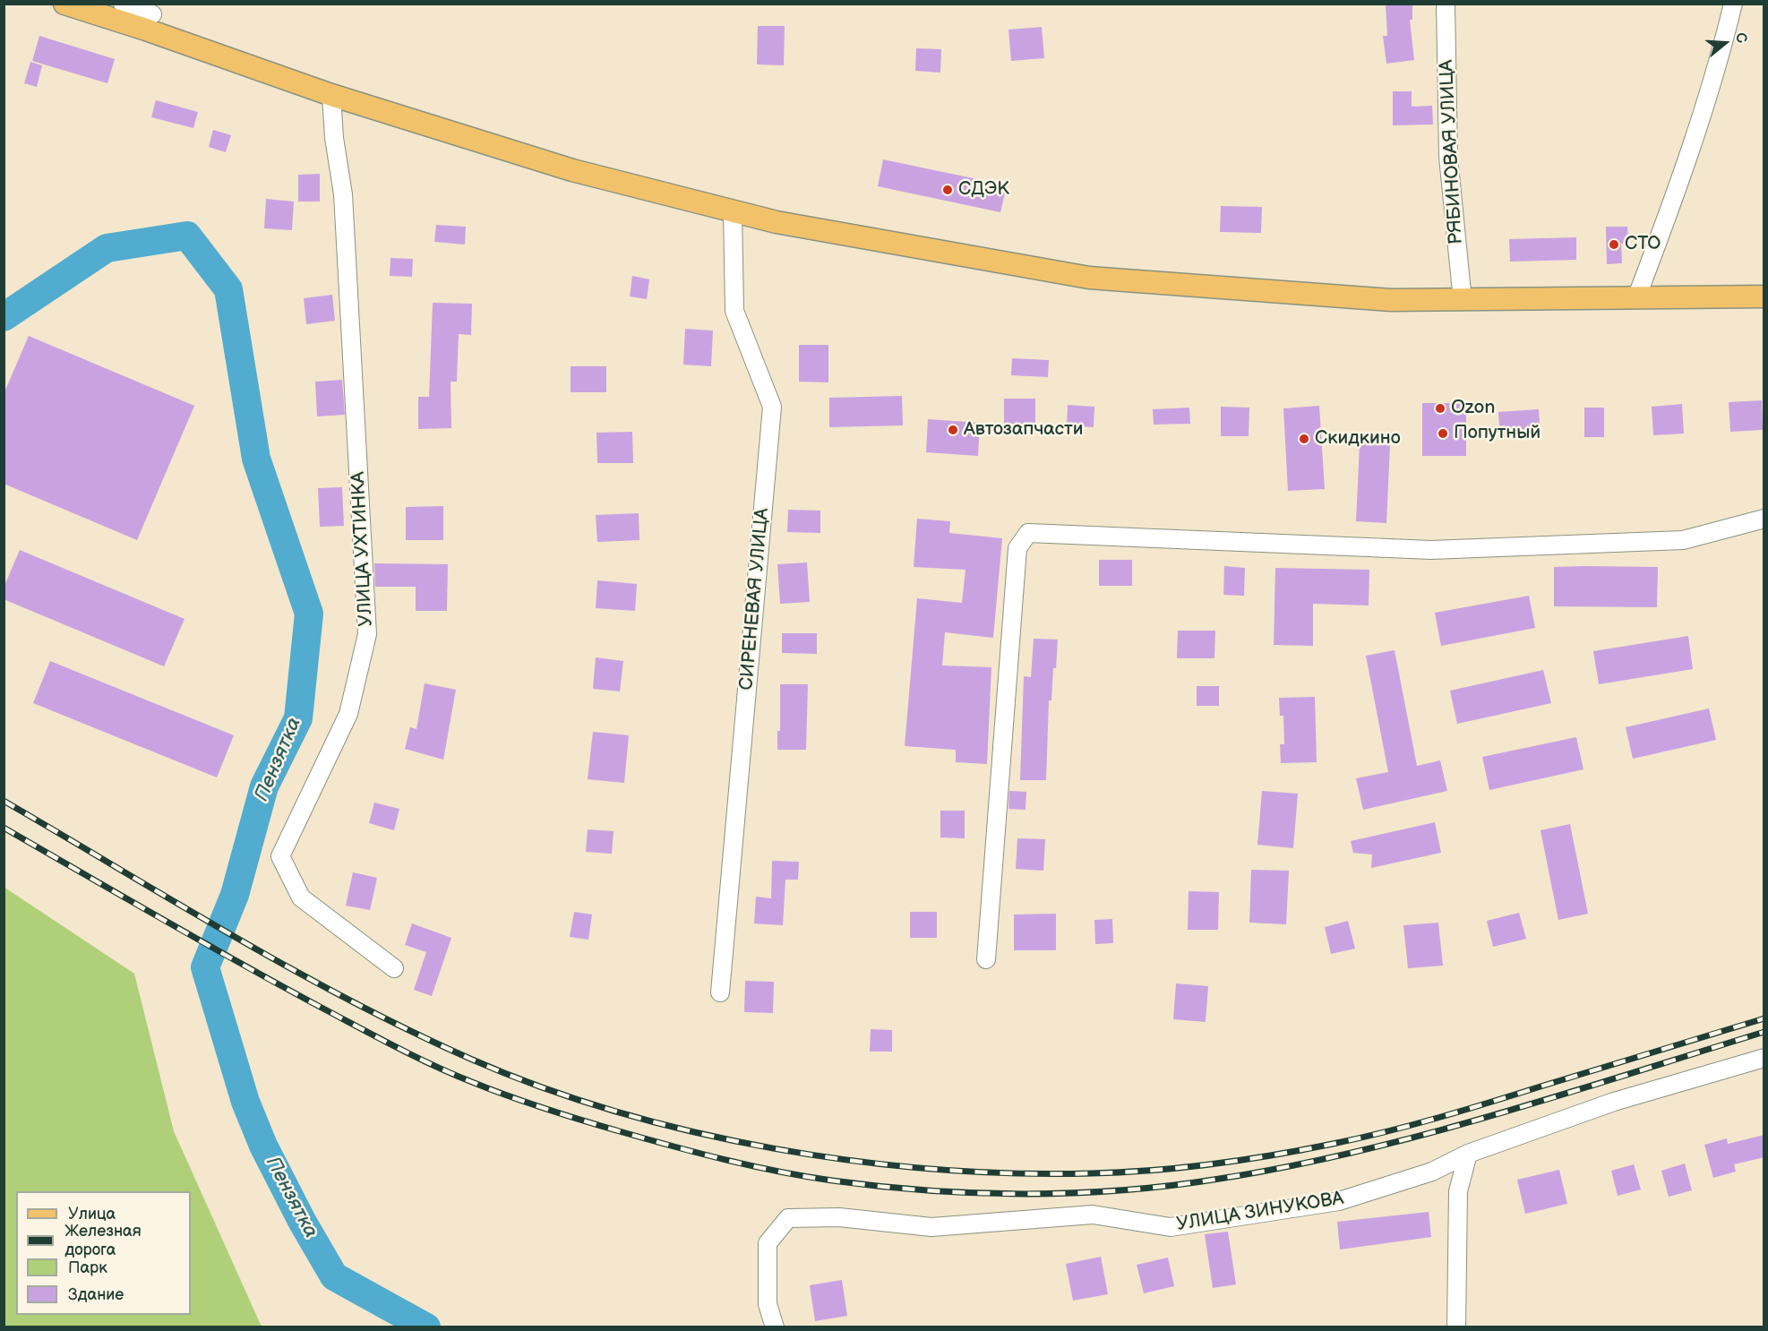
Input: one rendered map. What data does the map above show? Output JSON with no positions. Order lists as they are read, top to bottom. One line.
{"streets":{"street":["РЯБИНОВАЯ УЛИЦА","УЛИЦА УХТИНКА","СИРЕНЕВАЯ УЛИЦА","УЛИЦА ЗИНУКОВА"]},"water":["Пензятка"],"places":["СДЭК","СТО","Ozon","Автозапчасти","Попутный","Скидкино"],"legend":["Улица","Железная дорога","Парк","Здание"],"north":"right"}
